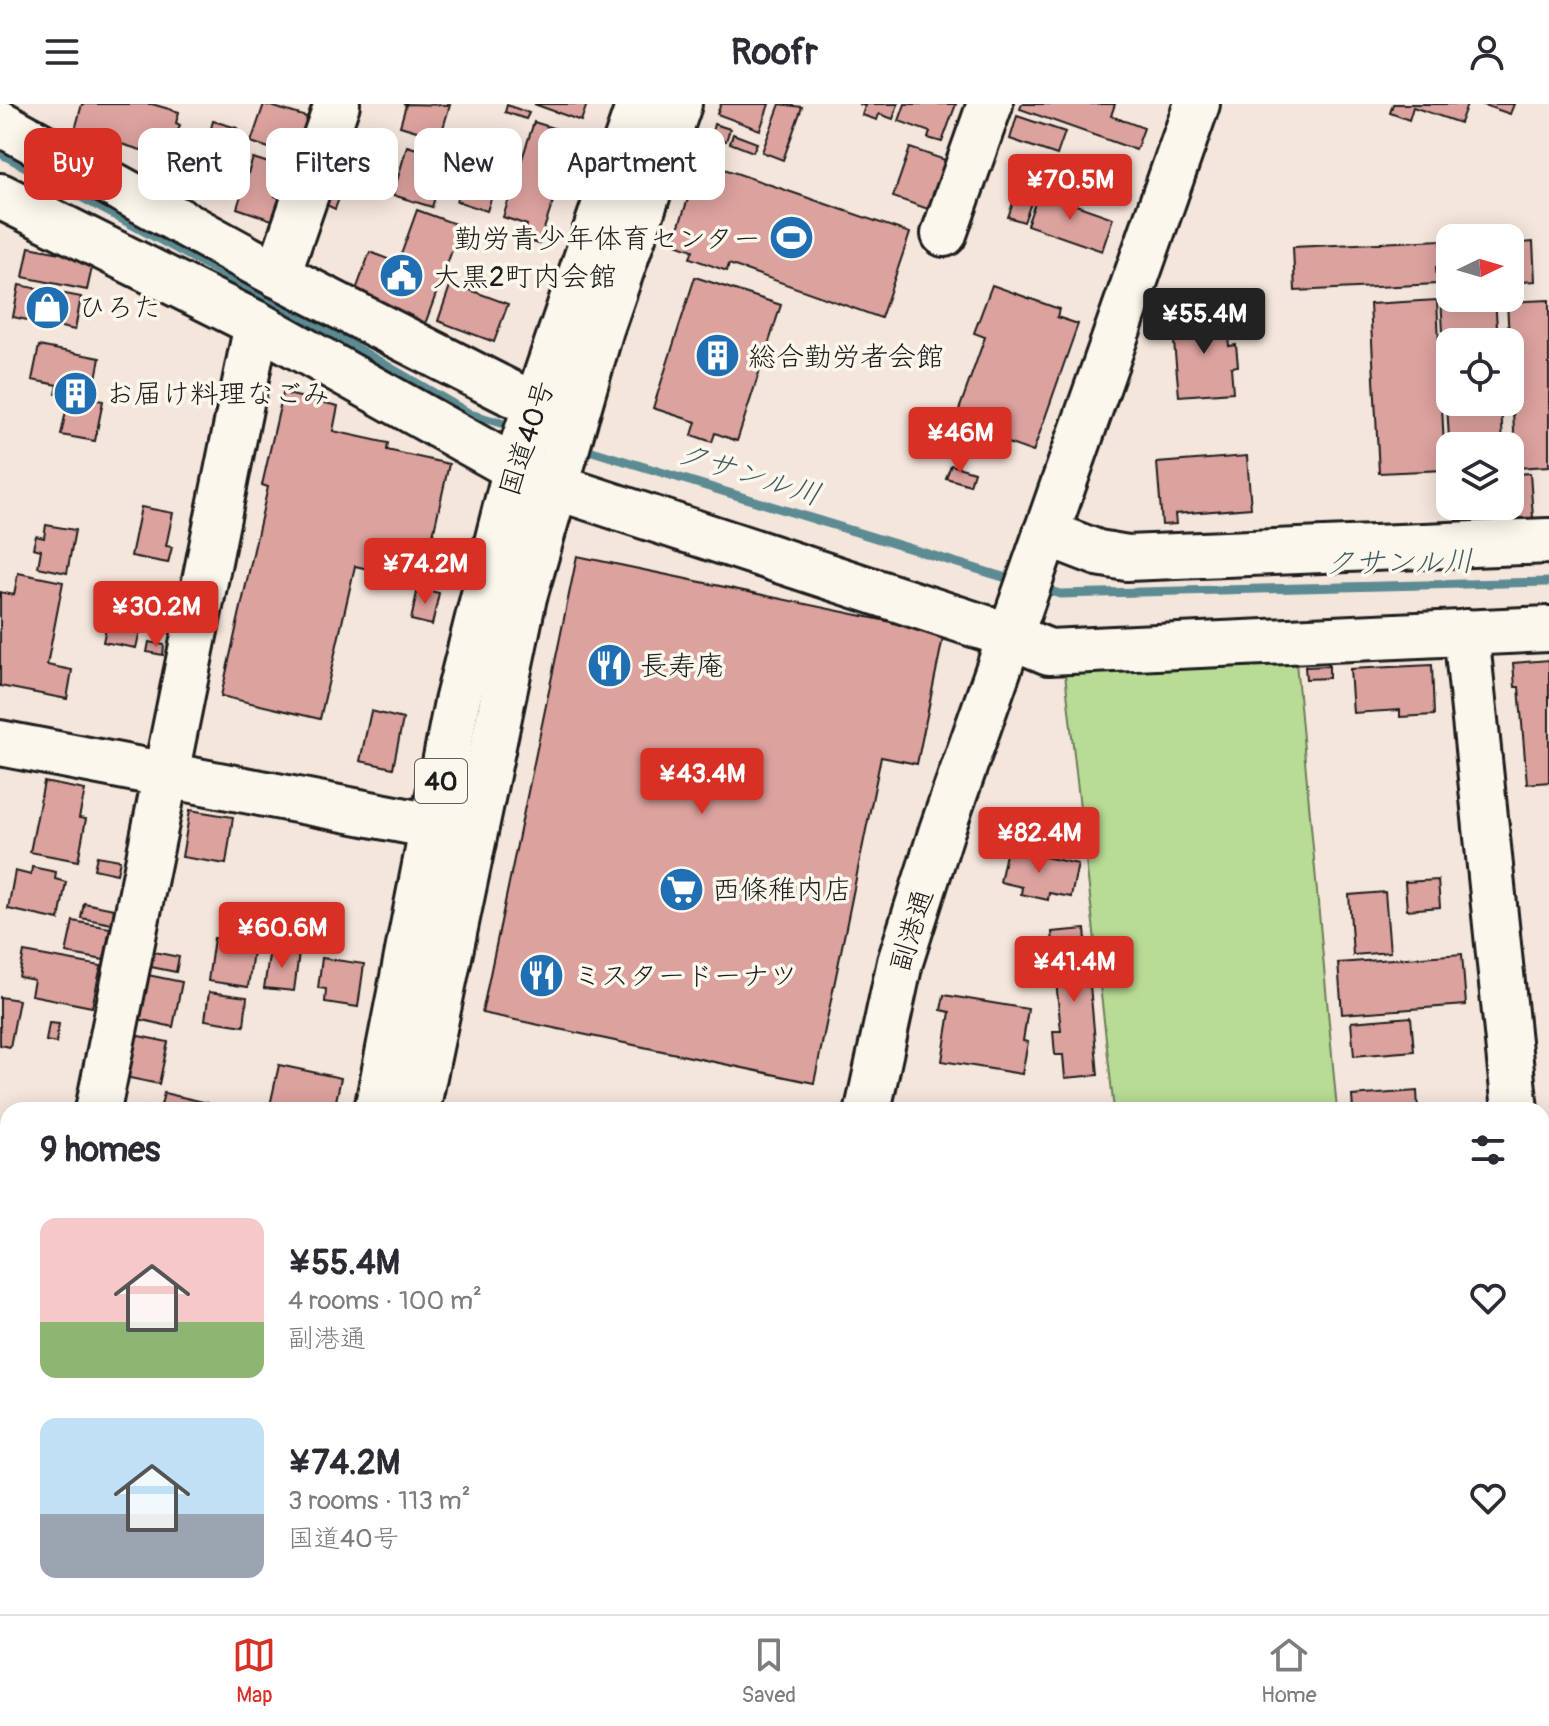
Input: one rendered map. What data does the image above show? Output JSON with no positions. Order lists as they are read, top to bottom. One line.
{"streets":{"main road":["国道40号","40","副港通"]},"water":["クサンル川"],"places":{"sports":["勤労青少年体育センター"],"public building":["大黒2町内会館"],"shop":["ひろた"],"building":["総合勤労者会館","お届け料理なごみ"],"restaurant":["長寿庵","ミスタードーナツ"],"supermarket":["西條稚内店"]},"north":"right","page":{"header":"Roofr","chip":["Buy","Rent","Filters","New","Apartment"],"price":["¥70.5M","¥55.4M","¥46M","¥74.2M","¥30.2M","¥43.4M","¥82.4M","¥60.6M","¥41.4M"],"heading":"9 homes","list":[{"name":"¥55.4M","note":"4 rooms · 100 m² · 副港通"},{"name":"¥74.2M","note":"3 rooms · 113 m² · 国道40号"}],"tabs":["Map","Saved","Home"]}}
